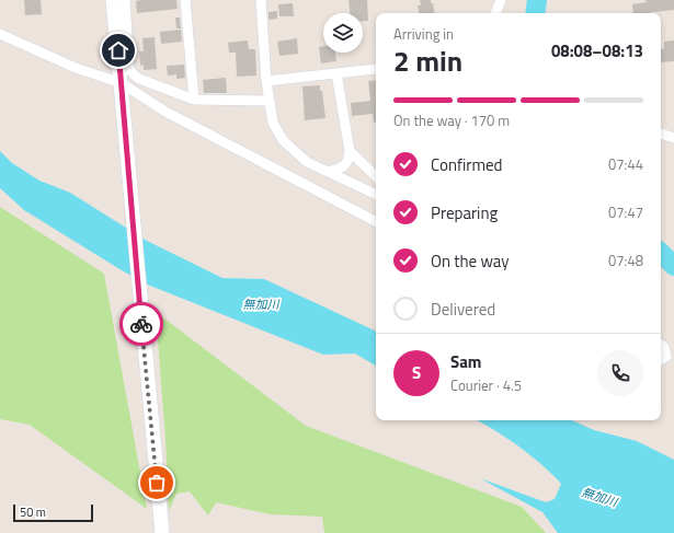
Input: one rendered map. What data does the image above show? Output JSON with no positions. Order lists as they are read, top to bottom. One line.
{"water":["無加川"],"scale_bar":"50 m","page":{"heading":["2 min","Arriving in","08:08–08:13"],"panel":["Sam","Courier · 4.5"],"bar":"On the way · 170 m","list":[["Confirmed","07:44"],["Preparing","07:47"],["On the way","07:48"],"Delivered"],"round":"S","scale":"50 m"}}
